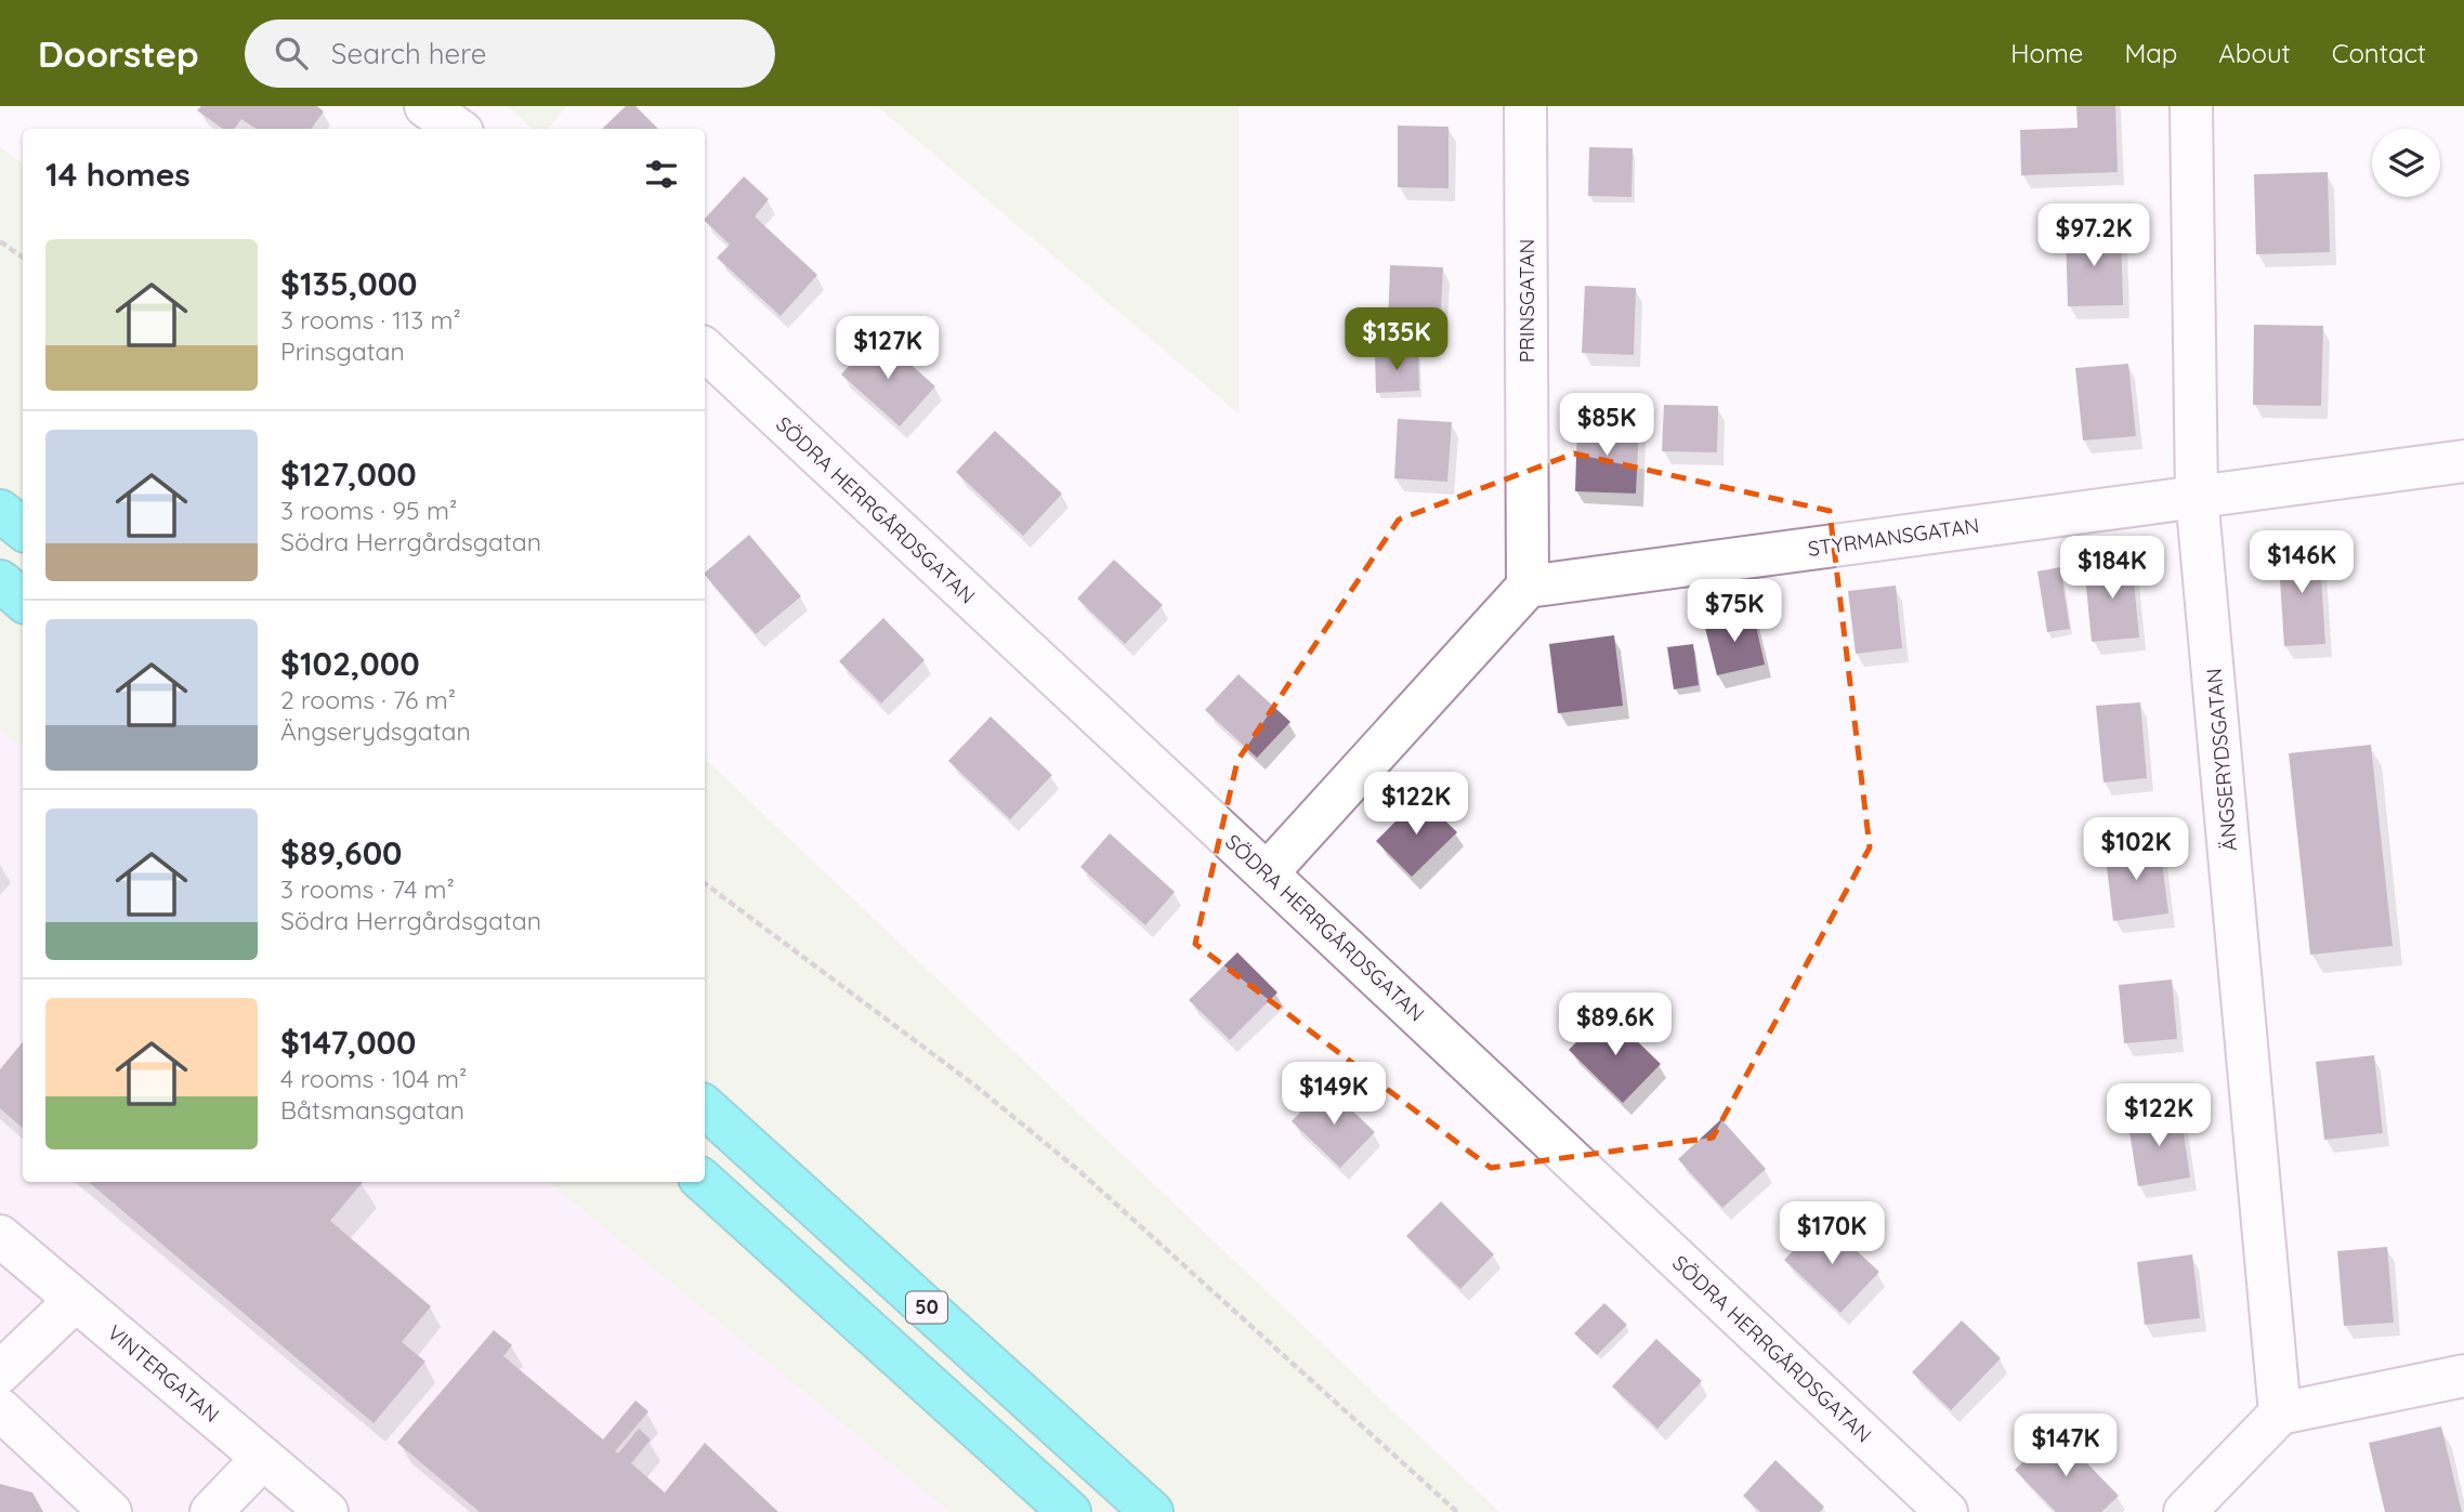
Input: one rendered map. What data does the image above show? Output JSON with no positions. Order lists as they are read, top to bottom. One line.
{"streets":{"highway":["50"],"street":["PRINSGATAN","SÖDRA HERRGÅRDSGATAN","STYRMANSGATAN","ÄNGSERYDSGATAN","VINTERGATAN"]},"crossings":[["PRINSGATAN","STYRMANSGATAN"],["STYRMANSGATAN","ÄNGSERYDSGATAN"]],"page":{"header":"Doorstep","search":"Search here","nav":["Home","Map","About","Contact"],"heading":"14 homes","price":["$97.2K","$135K","$127K","$85K","$146K","$184K","$75K","$122K","$102K","$89.6K","$149K","$122K","$170K","$147K"],"list":[{"name":"$135,000","note":"3 rooms · 113 m² · Prinsgatan"},{"name":"$127,000","note":"3 rooms · 95 m² · Södra Herrgårdsgatan"},{"name":"$102,000","note":"2 rooms · 76 m² · Ängserydsgatan"},{"name":"$89,600","note":"3 rooms · 74 m² · Södra Herrgårdsgatan"},{"name":"$147,000","note":"4 rooms · 104 m² · Båtsmansgatan"}]}}
